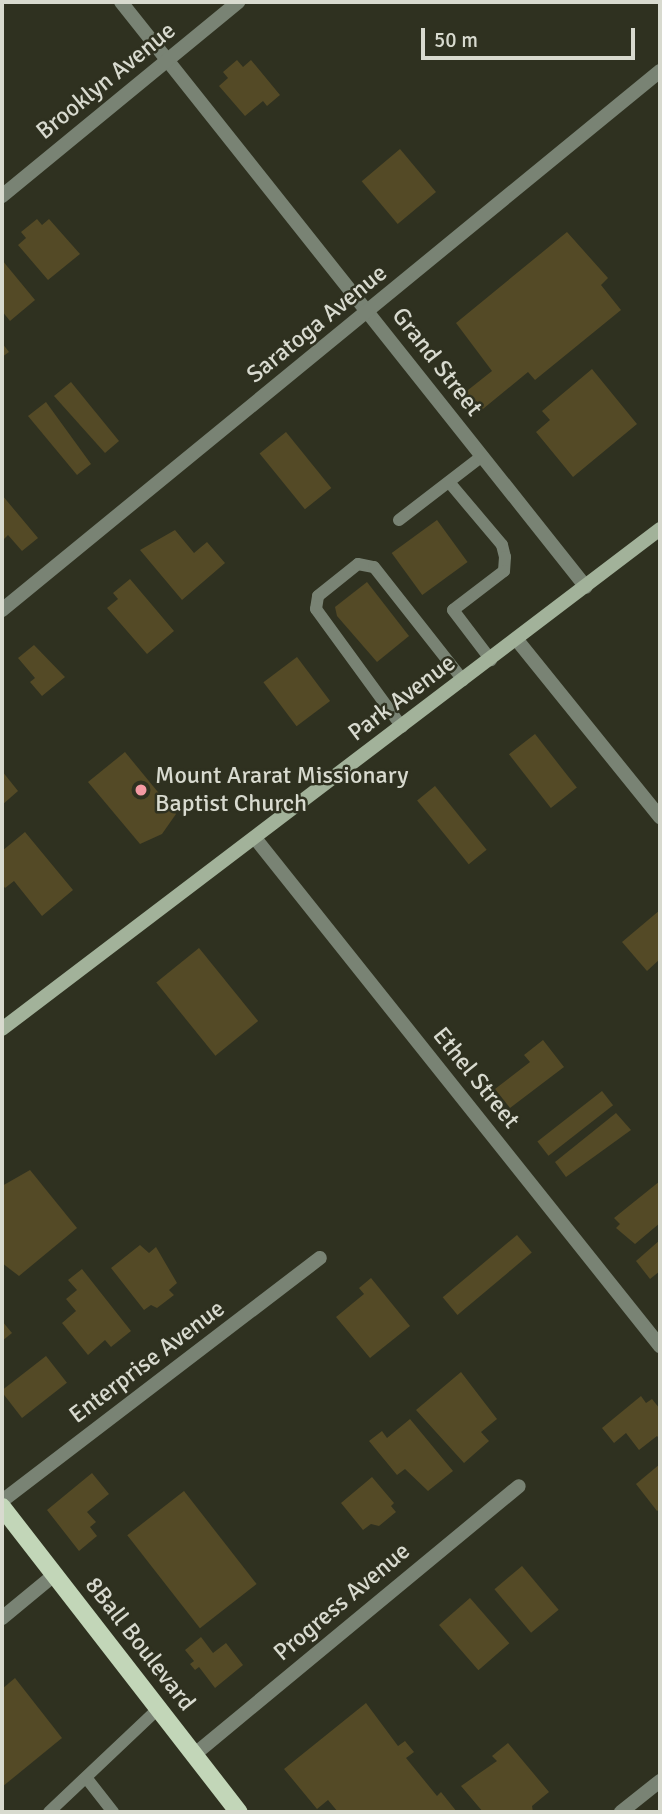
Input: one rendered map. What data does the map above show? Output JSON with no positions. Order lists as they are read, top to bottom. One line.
{"streets":{"main road":["Park Avenue","8Ball Boulevard"],"street":["Brooklyn Avenue","Saratoga Avenue","Grand Street","Ethel Street","Enterprise Avenue","Progress Avenue"]},"crossings":[["Brooklyn Avenue","Grand Street"],["Saratoga Avenue","Grand Street"],["Grand Street","Park Avenue"],["Park Avenue","Ethel Street"],["Progress Avenue","8Ball Boulevard"]],"places":["Mount Ararat Missionary Baptist Church"],"scale_bar":"50 m"}
